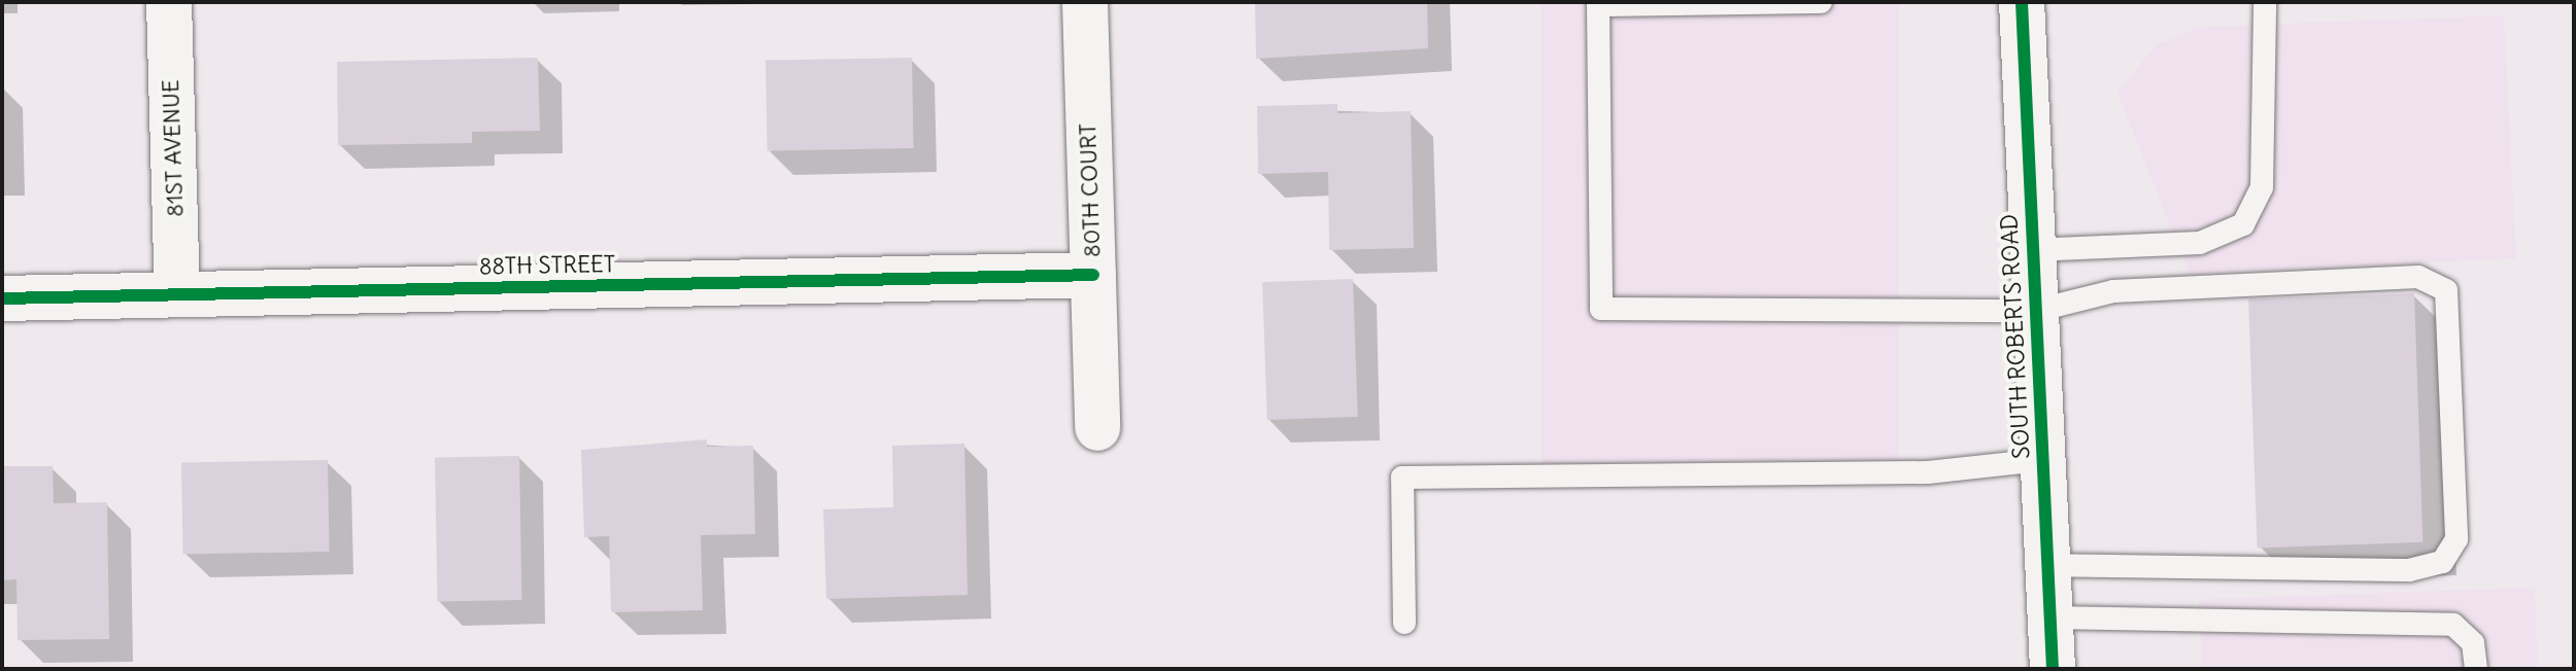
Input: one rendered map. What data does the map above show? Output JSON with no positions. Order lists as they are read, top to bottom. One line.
{"streets":{"street":["81ST AVENUE","80TH COURT","88TH STREET","SOUTH ROBERTS ROAD"]},"crossings":[["81ST AVENUE","88TH STREET"],["80TH COURT","88TH STREET"]]}
